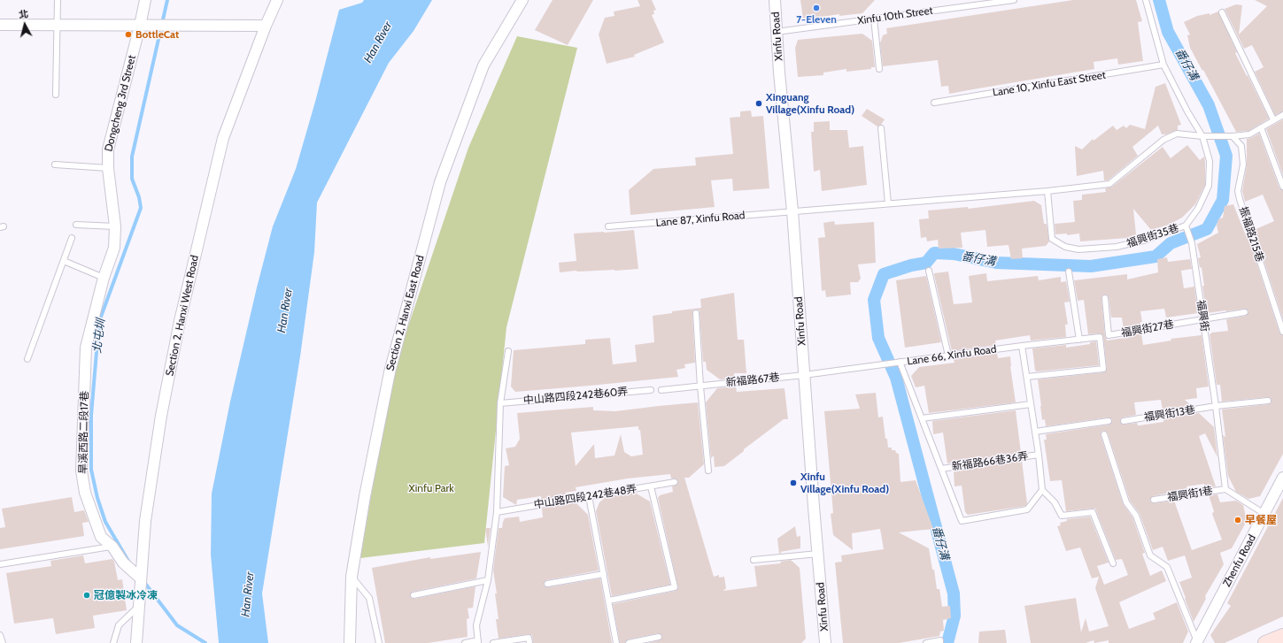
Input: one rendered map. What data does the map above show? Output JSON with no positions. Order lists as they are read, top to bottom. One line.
{"streets":{"street":["Xinfu Road","Dongcheng 3rd Street","Section 2, Hanxi East Road","Section 2, Hanxi West Road","旱溪西路二段17巷","Zhenfu Road"],"lane":["Xinfu 10th Street","Lane 10, Xinfu East Street","Lane 87, Xinfu Road","振福路215巷","福興街35巷","福興街","福興街27巷","Lane 66, Xinfu Road","新福路67巷","中山路四段242巷60弄","福興街13巷","新福路66巷36弄","福興街1巷","中山路四段242巷48弄"]},"crossings":[["Xinfu 10th Street","Xinfu Road"],["Xinfu Road","Lane 87, Xinfu Road"],["Xinfu Road","Lane 66, Xinfu Road"],["Xinfu Road","新福路67巷"],["Lane 10, Xinfu East Street","福興街35巷"],["Dongcheng 3rd Street","旱溪西路二段17巷"],["Lane 87, Xinfu Road","振福路215巷"],["Lane 87, Xinfu Road","福興街35巷"],["福興街35巷","福興街"],["Section 2, Hanxi West Road","旱溪西路二段17巷"],["福興街","福興街27巷"],["福興街","福興街13巷"],["福興街","福興街1巷"],["Lane 66, Xinfu Road","新福路67巷"]],"water":["Han River","番仔溝","北屯圳"],"parks":["Xinfu Park"],"places":["7-Eleven","BottleCat","Xinguang Village(Xinfu Road)","Xinfu Village(Xinfu Road)","早餐屋","冠億製冰冷凍"],"north":"top"}
